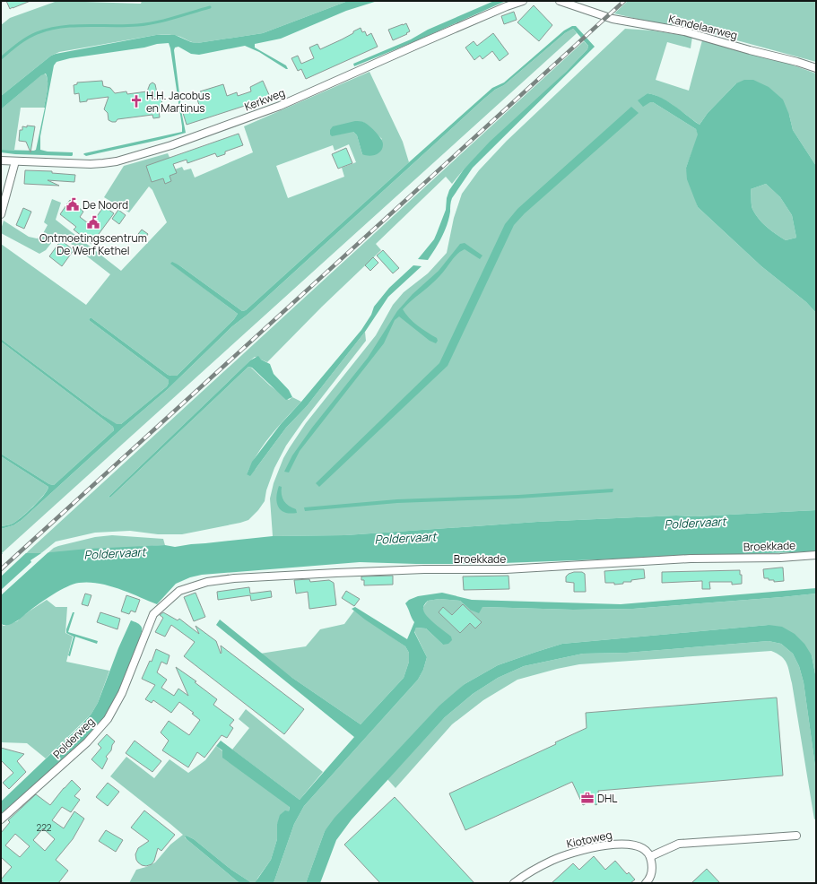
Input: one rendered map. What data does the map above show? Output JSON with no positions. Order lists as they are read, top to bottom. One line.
{"streets":{"street":["Kandelaarweg","Kerkweg","Broekkade","Polderweg","Kiotoweg"]},"crossings":[["Broekkade","Polderweg"]],"water":["Poldervaart"],"places":{"church":["H.H. Jacobus en Martinus"],"public building":["De Noord","Ontmoetingscentrum De Werf Kethel"],"office":["DHL"]},"house_numbers":["222"]}
